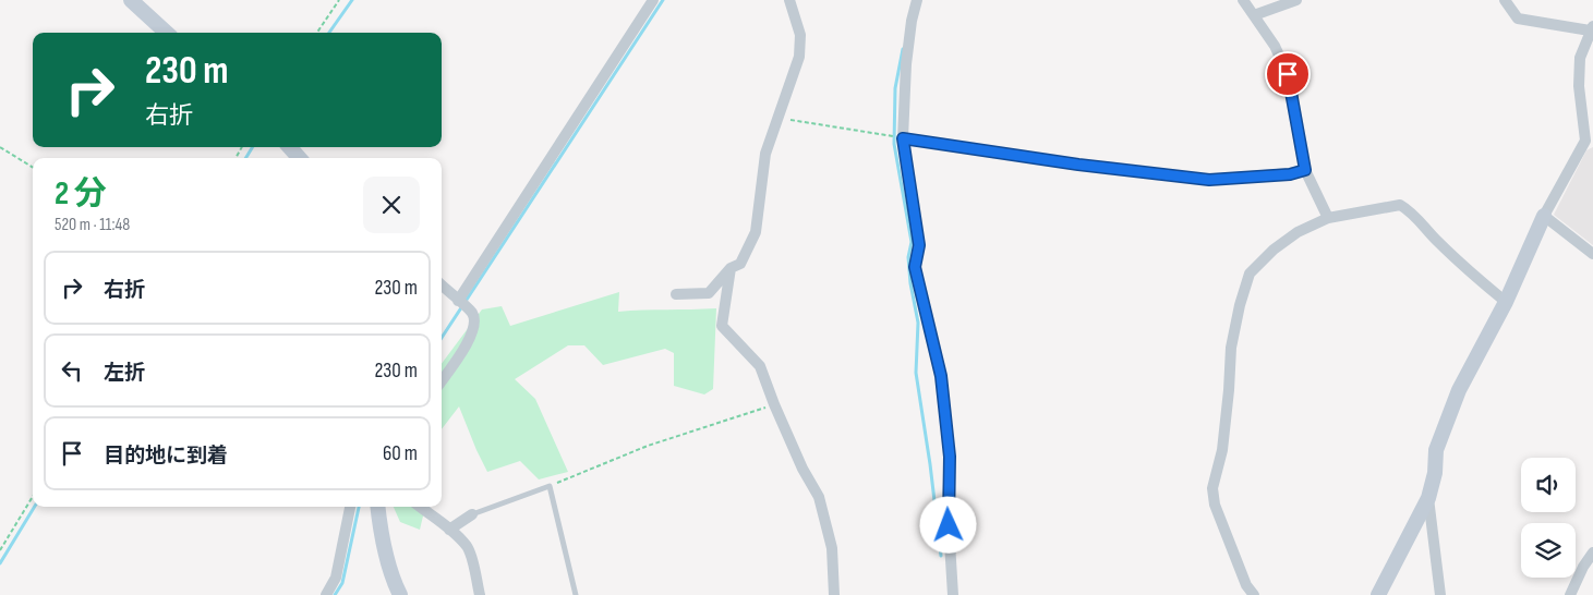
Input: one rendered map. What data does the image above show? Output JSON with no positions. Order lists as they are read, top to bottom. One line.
{"page":{"turn":["230 m","右折"],"heading":["2 分","520 m · 11:48"],"list":[{"name":"右折","value":"230 m"},{"name":"左折","value":"230 m"},{"name":"目的地に到着","value":"60 m"}]}}
